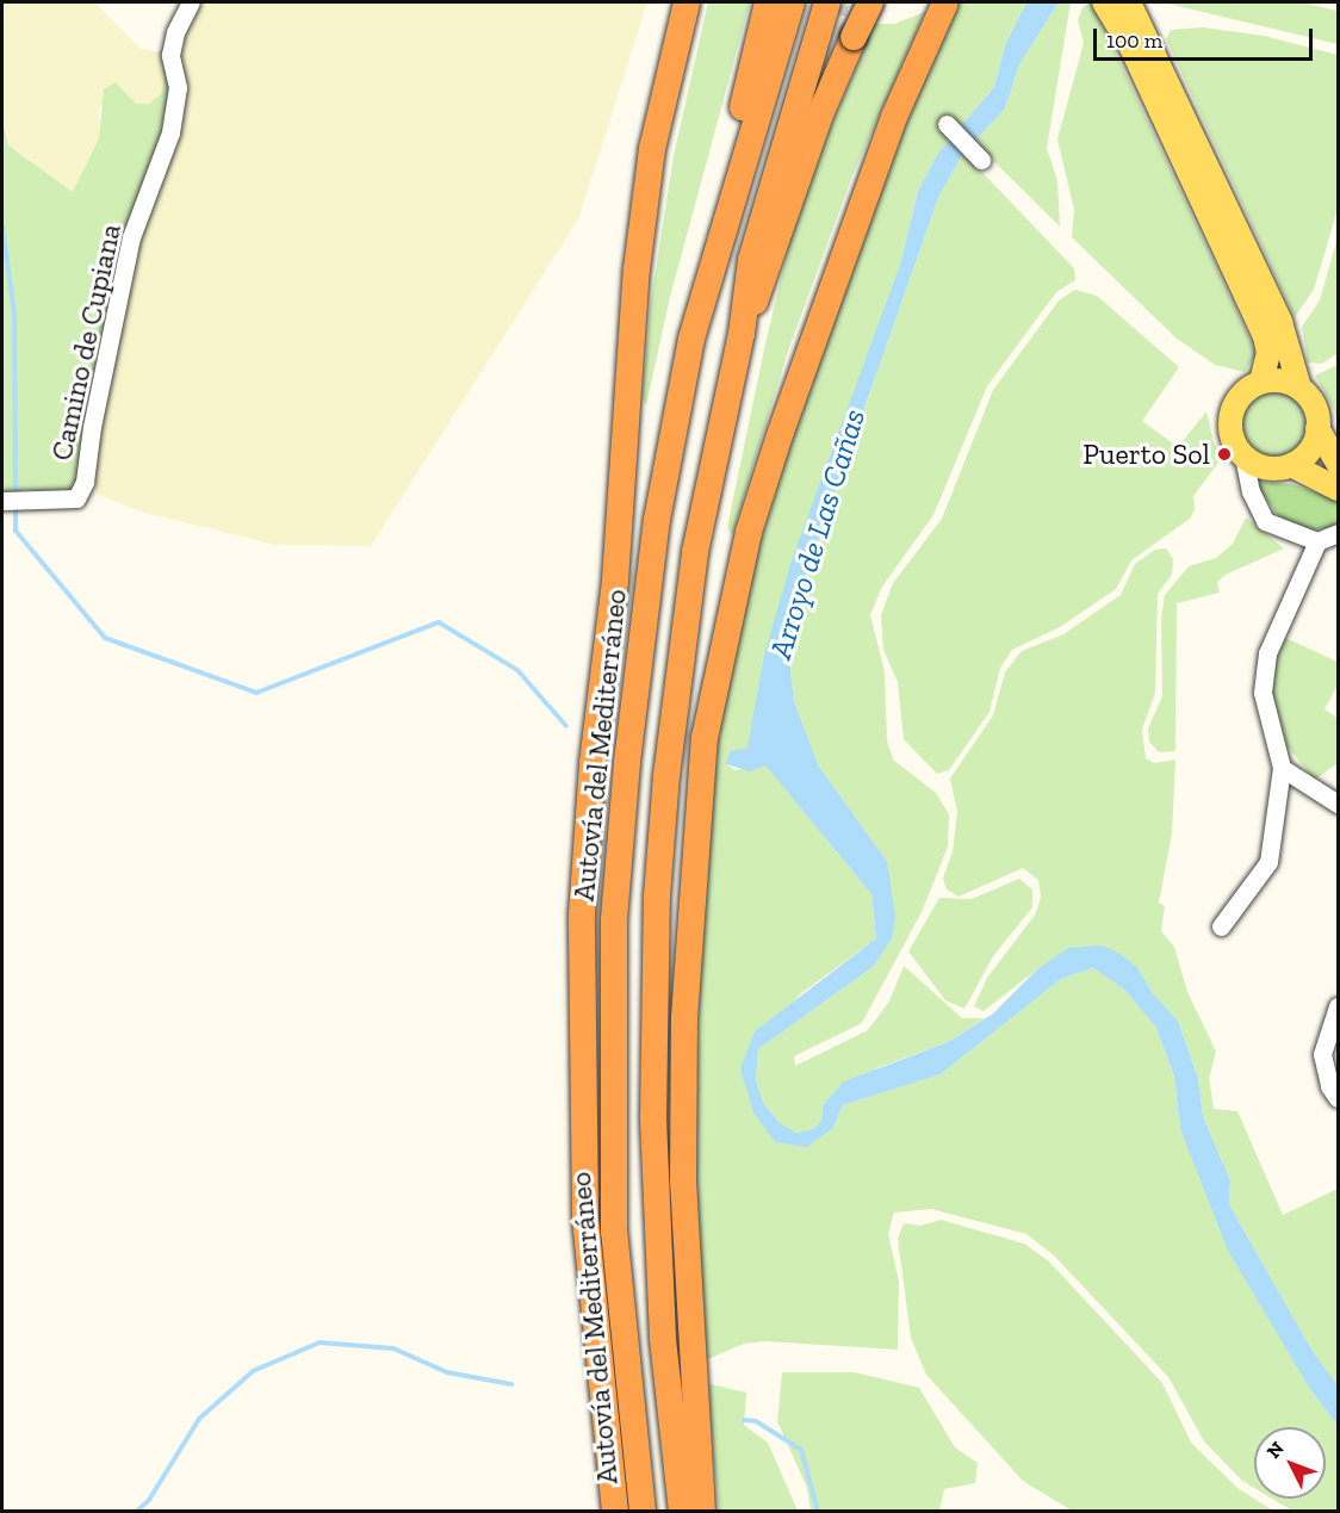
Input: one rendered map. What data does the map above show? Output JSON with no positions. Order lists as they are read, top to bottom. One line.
{"streets":{"highway":["Autovía del Mediterráneo"],"street":["Camino de Cupiana"]},"water":["Arroyo de Las Cañas"],"places":["Puerto Sol"],"scale_bar":"100 m","north":"top left"}
